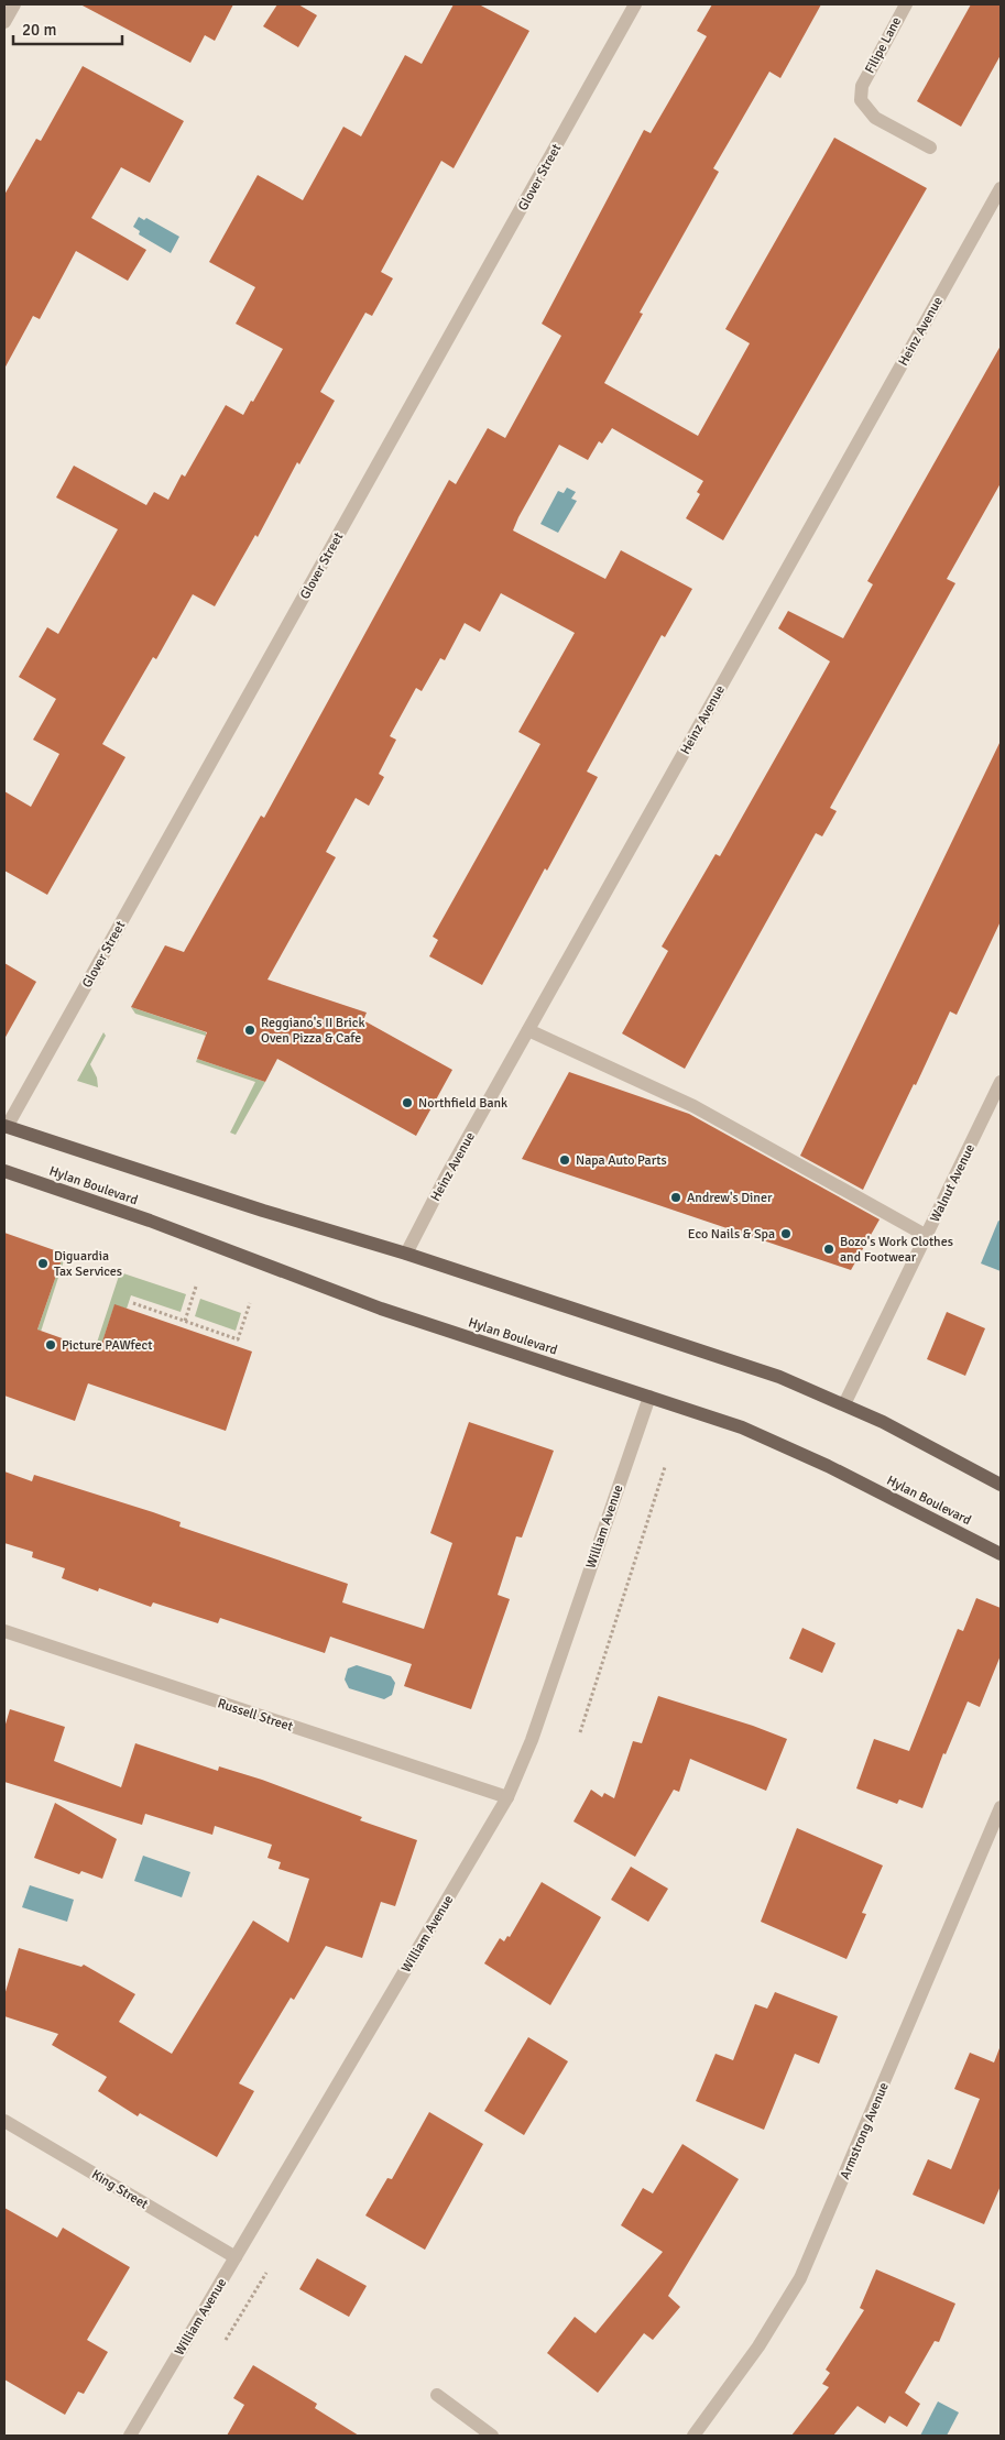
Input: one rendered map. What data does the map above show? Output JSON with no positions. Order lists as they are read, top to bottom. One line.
{"streets":{"main road":["Hylan Boulevard"],"street":["Filipe Lane","Glover Street","Heinz Avenue","Walnut Avenue","William Avenue","Russell Street","Armstrong Avenue","King Street"]},"crossings":[["Glover Street","Hylan Boulevard"],["Heinz Avenue","Hylan Boulevard"],["Walnut Avenue","Hylan Boulevard"],["Hylan Boulevard","William Avenue"],["William Avenue","Russell Street"],["William Avenue","King Street"]],"places":["Reggiano's II Brick Oven Pizza & Cafe","Northfield Bank","Napa Auto Parts","Andrew's Diner","Eco Nails & Spa","Bozo's Work Clothes and Footwear","Diguardia Tax Services","Picture PAWfect"],"scale_bar":"20 m"}
